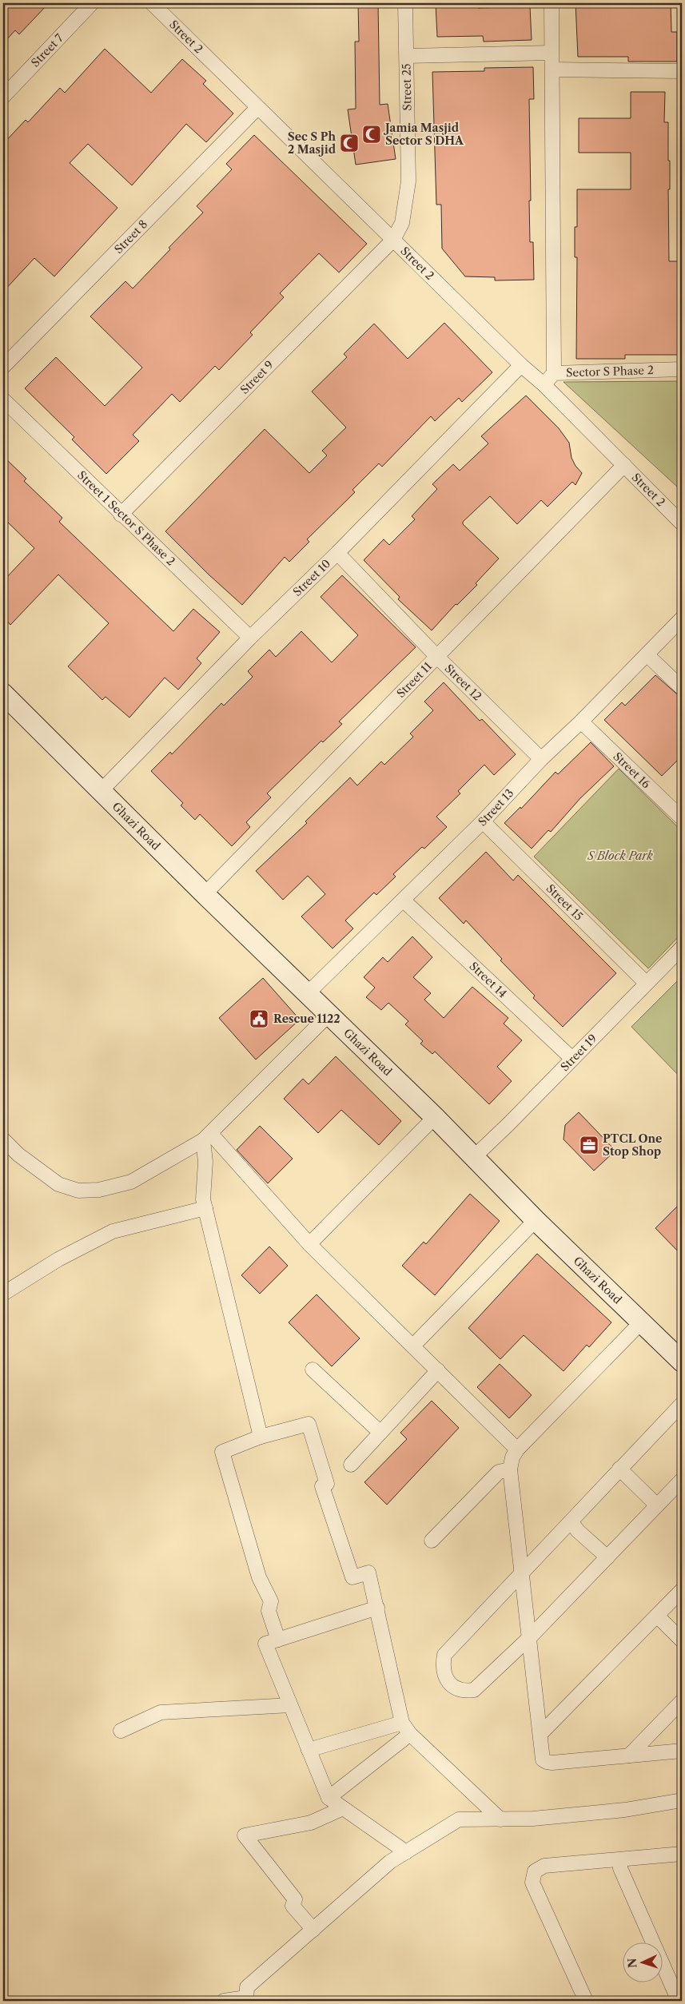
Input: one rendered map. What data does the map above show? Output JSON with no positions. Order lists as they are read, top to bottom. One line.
{"streets":{"main road":["Ghazi Road"],"street":["Street 2","Street 7","Street 25","Street 8","Sector S Phase 2","Street 9","Street 1 Sector S Phase 2","Street 10","Street 11","Street 12","Street 16","Street 13","Street 15","Street 14","Street 19"]},"crossings":[["Street 2","Street 25"],["Street 2","Street 8"],["Street 2","Sector S Phase 2"],["Street 2","Street 9"],["Street 2","Street 10"],["Street 2","Street 11"],["Street 25","Street 9"],["Street 9","Street 1 Sector S Phase 2"],["Street 1 Sector S Phase 2","Street 10"],["Street 10","Street 12"],["Street 10","Ghazi Road"],["Street 11","Street 12"],["Street 11","Ghazi Road"],["Street 12","Street 13"],["Street 16","Street 13"],["Street 13","Ghazi Road"],["Street 13","Street 15"],["Street 13","Street 14"],["Ghazi Road","Street 19"],["Street 15","Street 19"],["Street 14","Street 19"]],"parks":["S Block Park"],"places":{"mosque":["Jamia Masjid Sector S DHA","Sec S Ph 2 Masjid"],"public building":["Rescue 1122"],"office":["PTCL One Stop Shop"]},"north":"left"}
